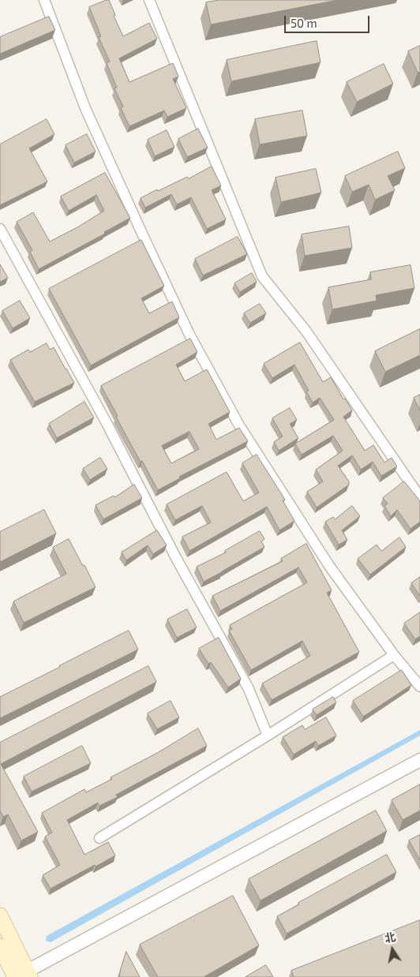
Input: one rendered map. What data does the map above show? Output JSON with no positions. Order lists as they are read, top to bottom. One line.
{"scale_bar":"50 m","north":"top"}
